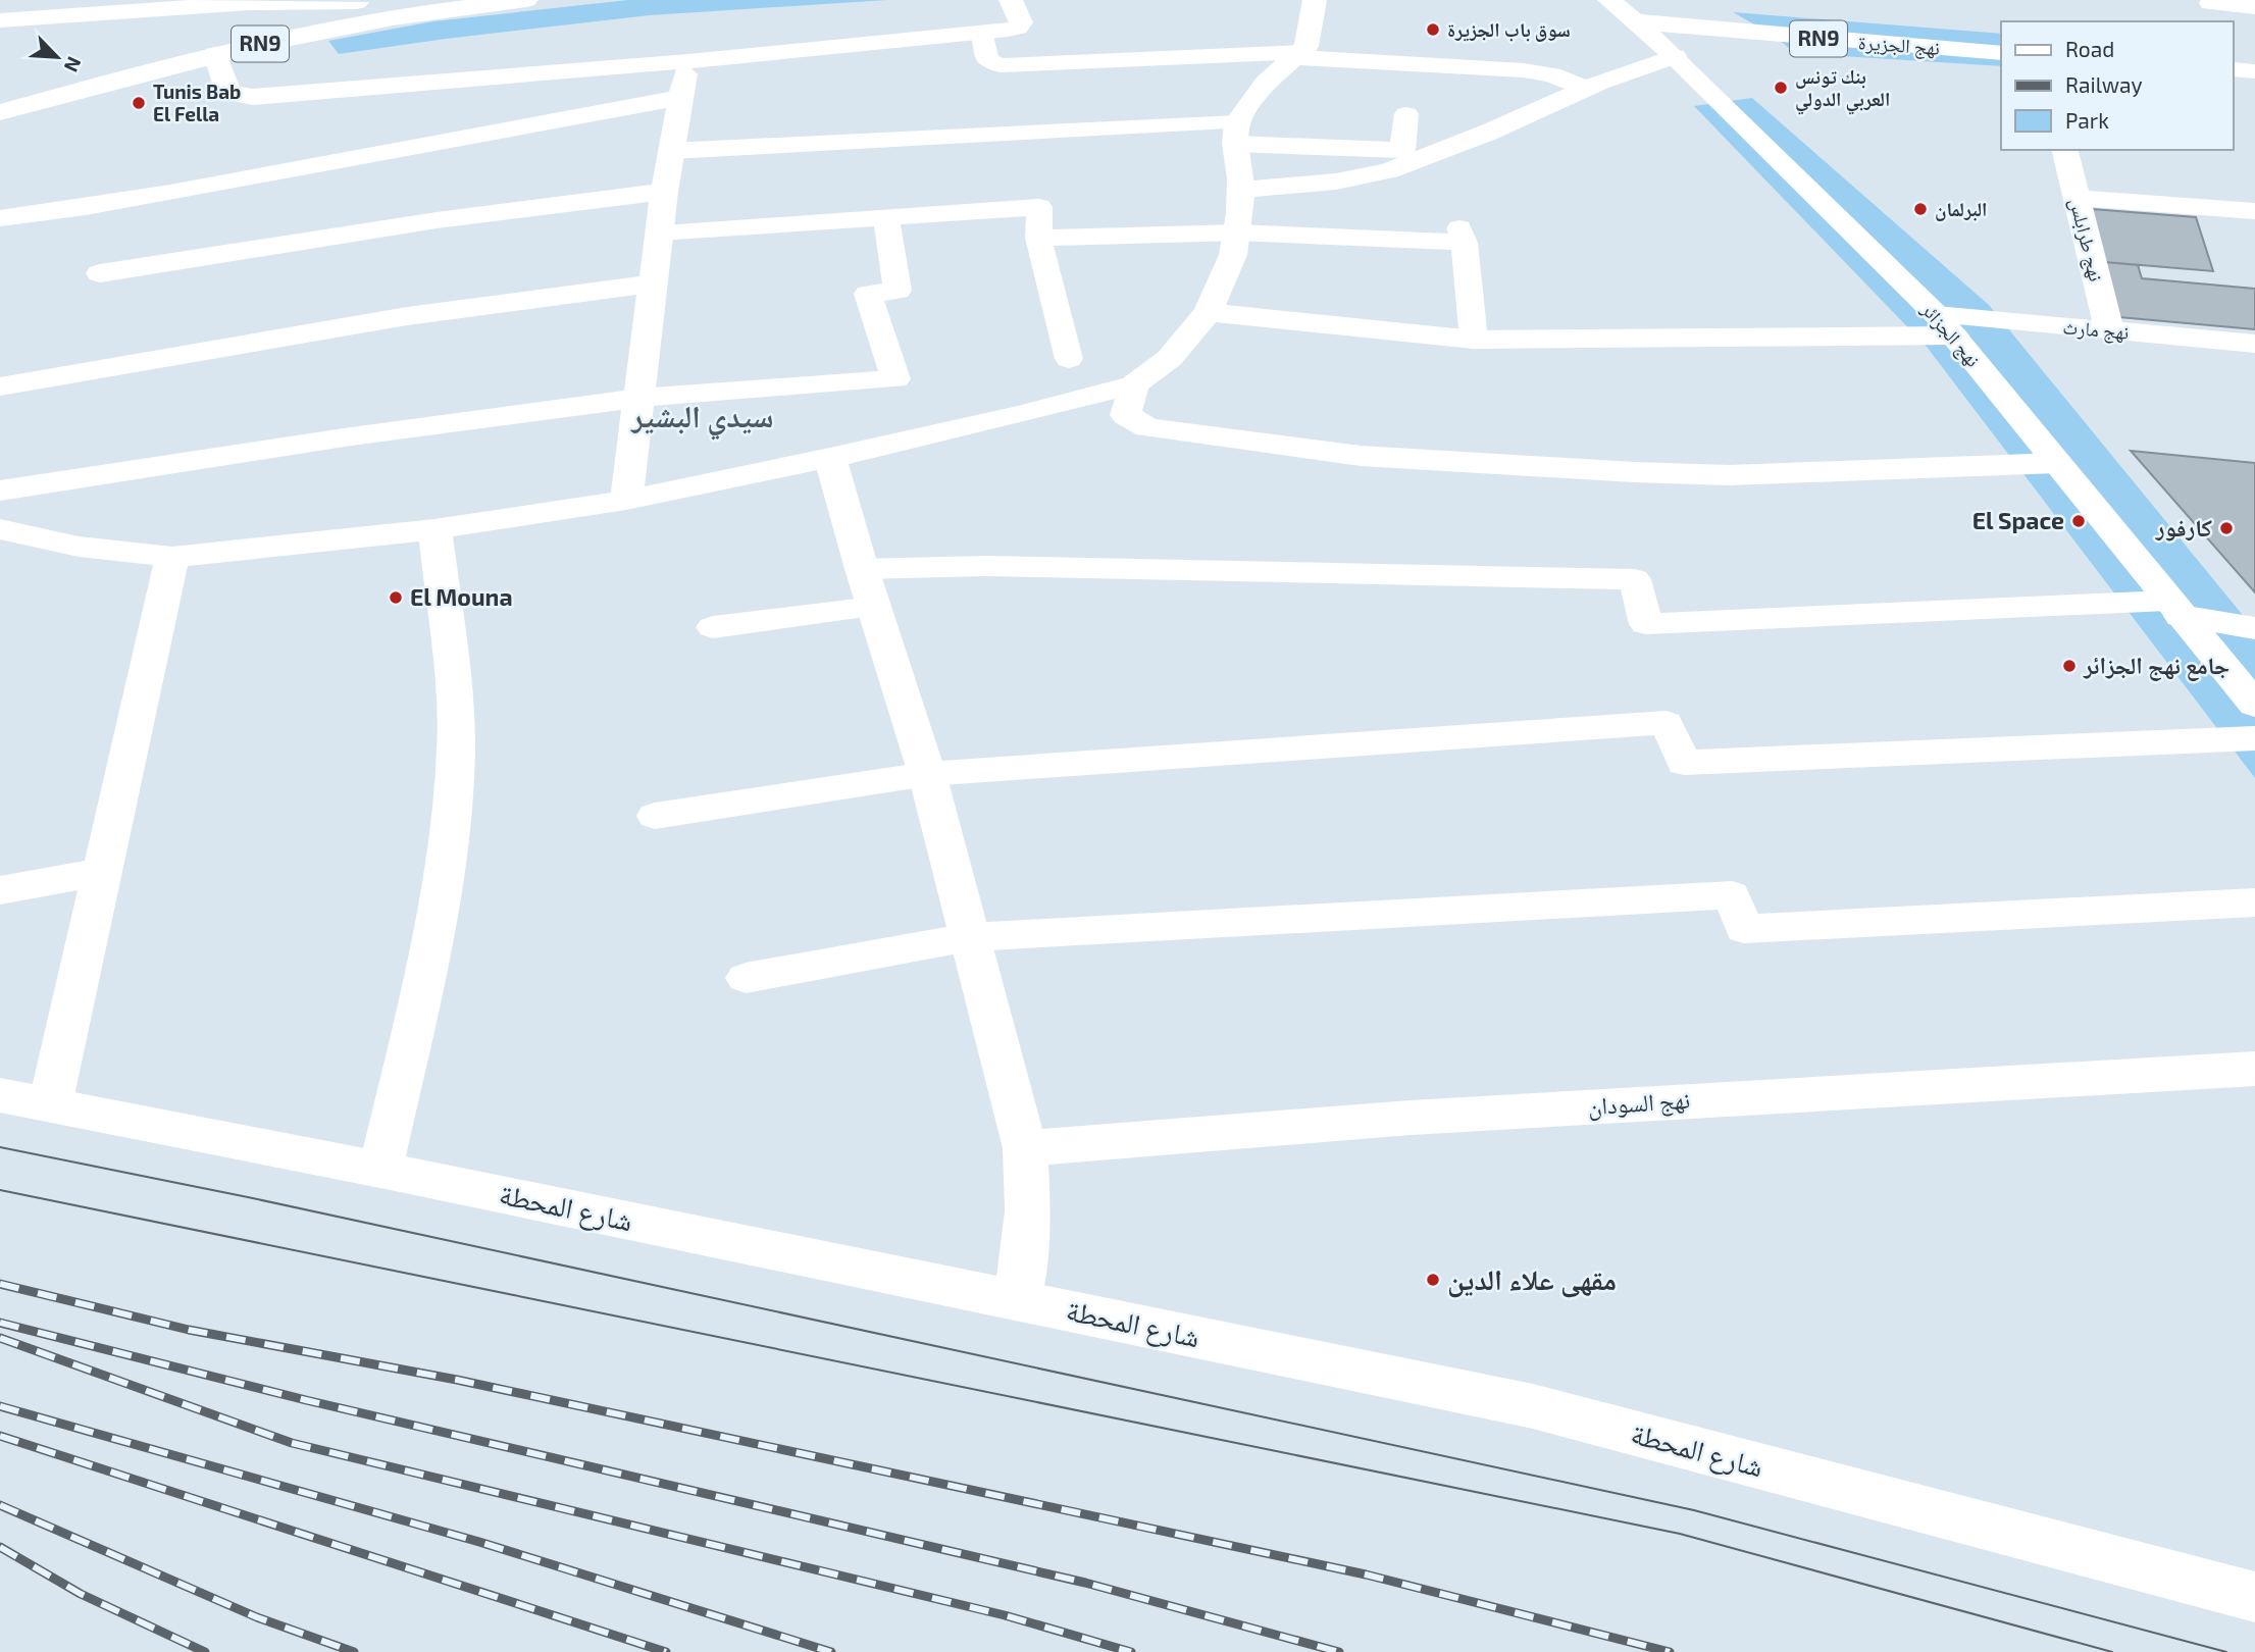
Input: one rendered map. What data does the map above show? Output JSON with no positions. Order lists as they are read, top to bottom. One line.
{"streets":{"street":["RN9","نهج الجزيرة","نهج طرابلس","نهج مارث","نهج الجزائر","نهج السودان","شارع المحطة"]},"crossings":[["نهج الجزيرة","نهج الجزائر"],["نهج طرابلس","نهج مارث"],["نهج مارث","نهج الجزائر"]],"districts":["سيدي البشير"],"places":["سوق باب الجزيرة","بنك تونس العربي الدولي","Tunis Bab El Fella","البرلمان","El Space","كارفور","El Mouna","جامع نهج الجزائر","مقهى علاء الدين"],"legend":["Road","Railway","Park"],"north":"bottom right"}
